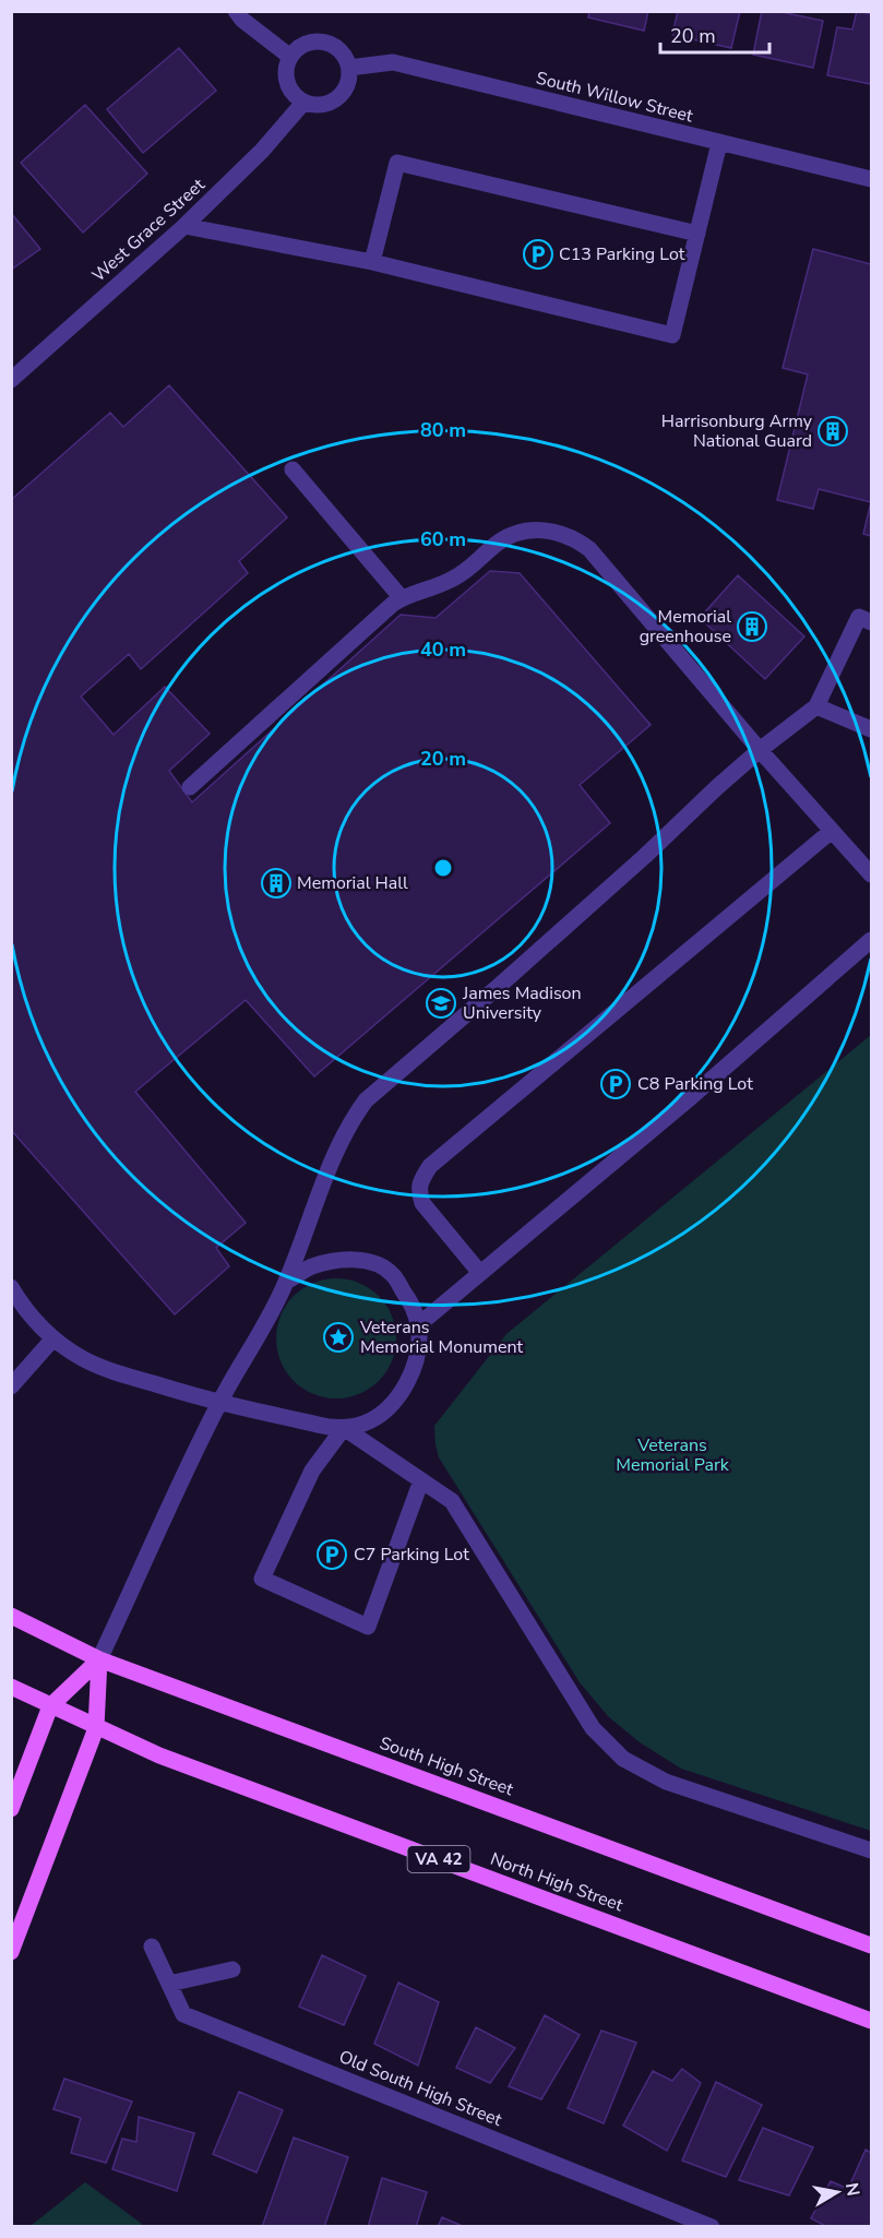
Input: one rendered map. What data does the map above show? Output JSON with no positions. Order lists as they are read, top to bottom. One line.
{"streets":{"main road":["South High Street","VA 42","North High Street"],"street":["South Willow Street","West Grace Street","Old South High Street"]},"crossings":[["South Willow Street","West Grace Street"]],"parks":["Veterans Memorial Park"],"places":{"parking":["C13 Parking Lot","C8 Parking Lot","C7 Parking Lot"],"building":["Harrisonburg Army National Guard","Memorial greenhouse","Memorial Hall"],"school or university":["James Madison University"],"place":["Veterans Memorial Monument"]},"scale_bar":"20 m","north":"right","rings":["80 m","60 m","40 m","20 m"]}
